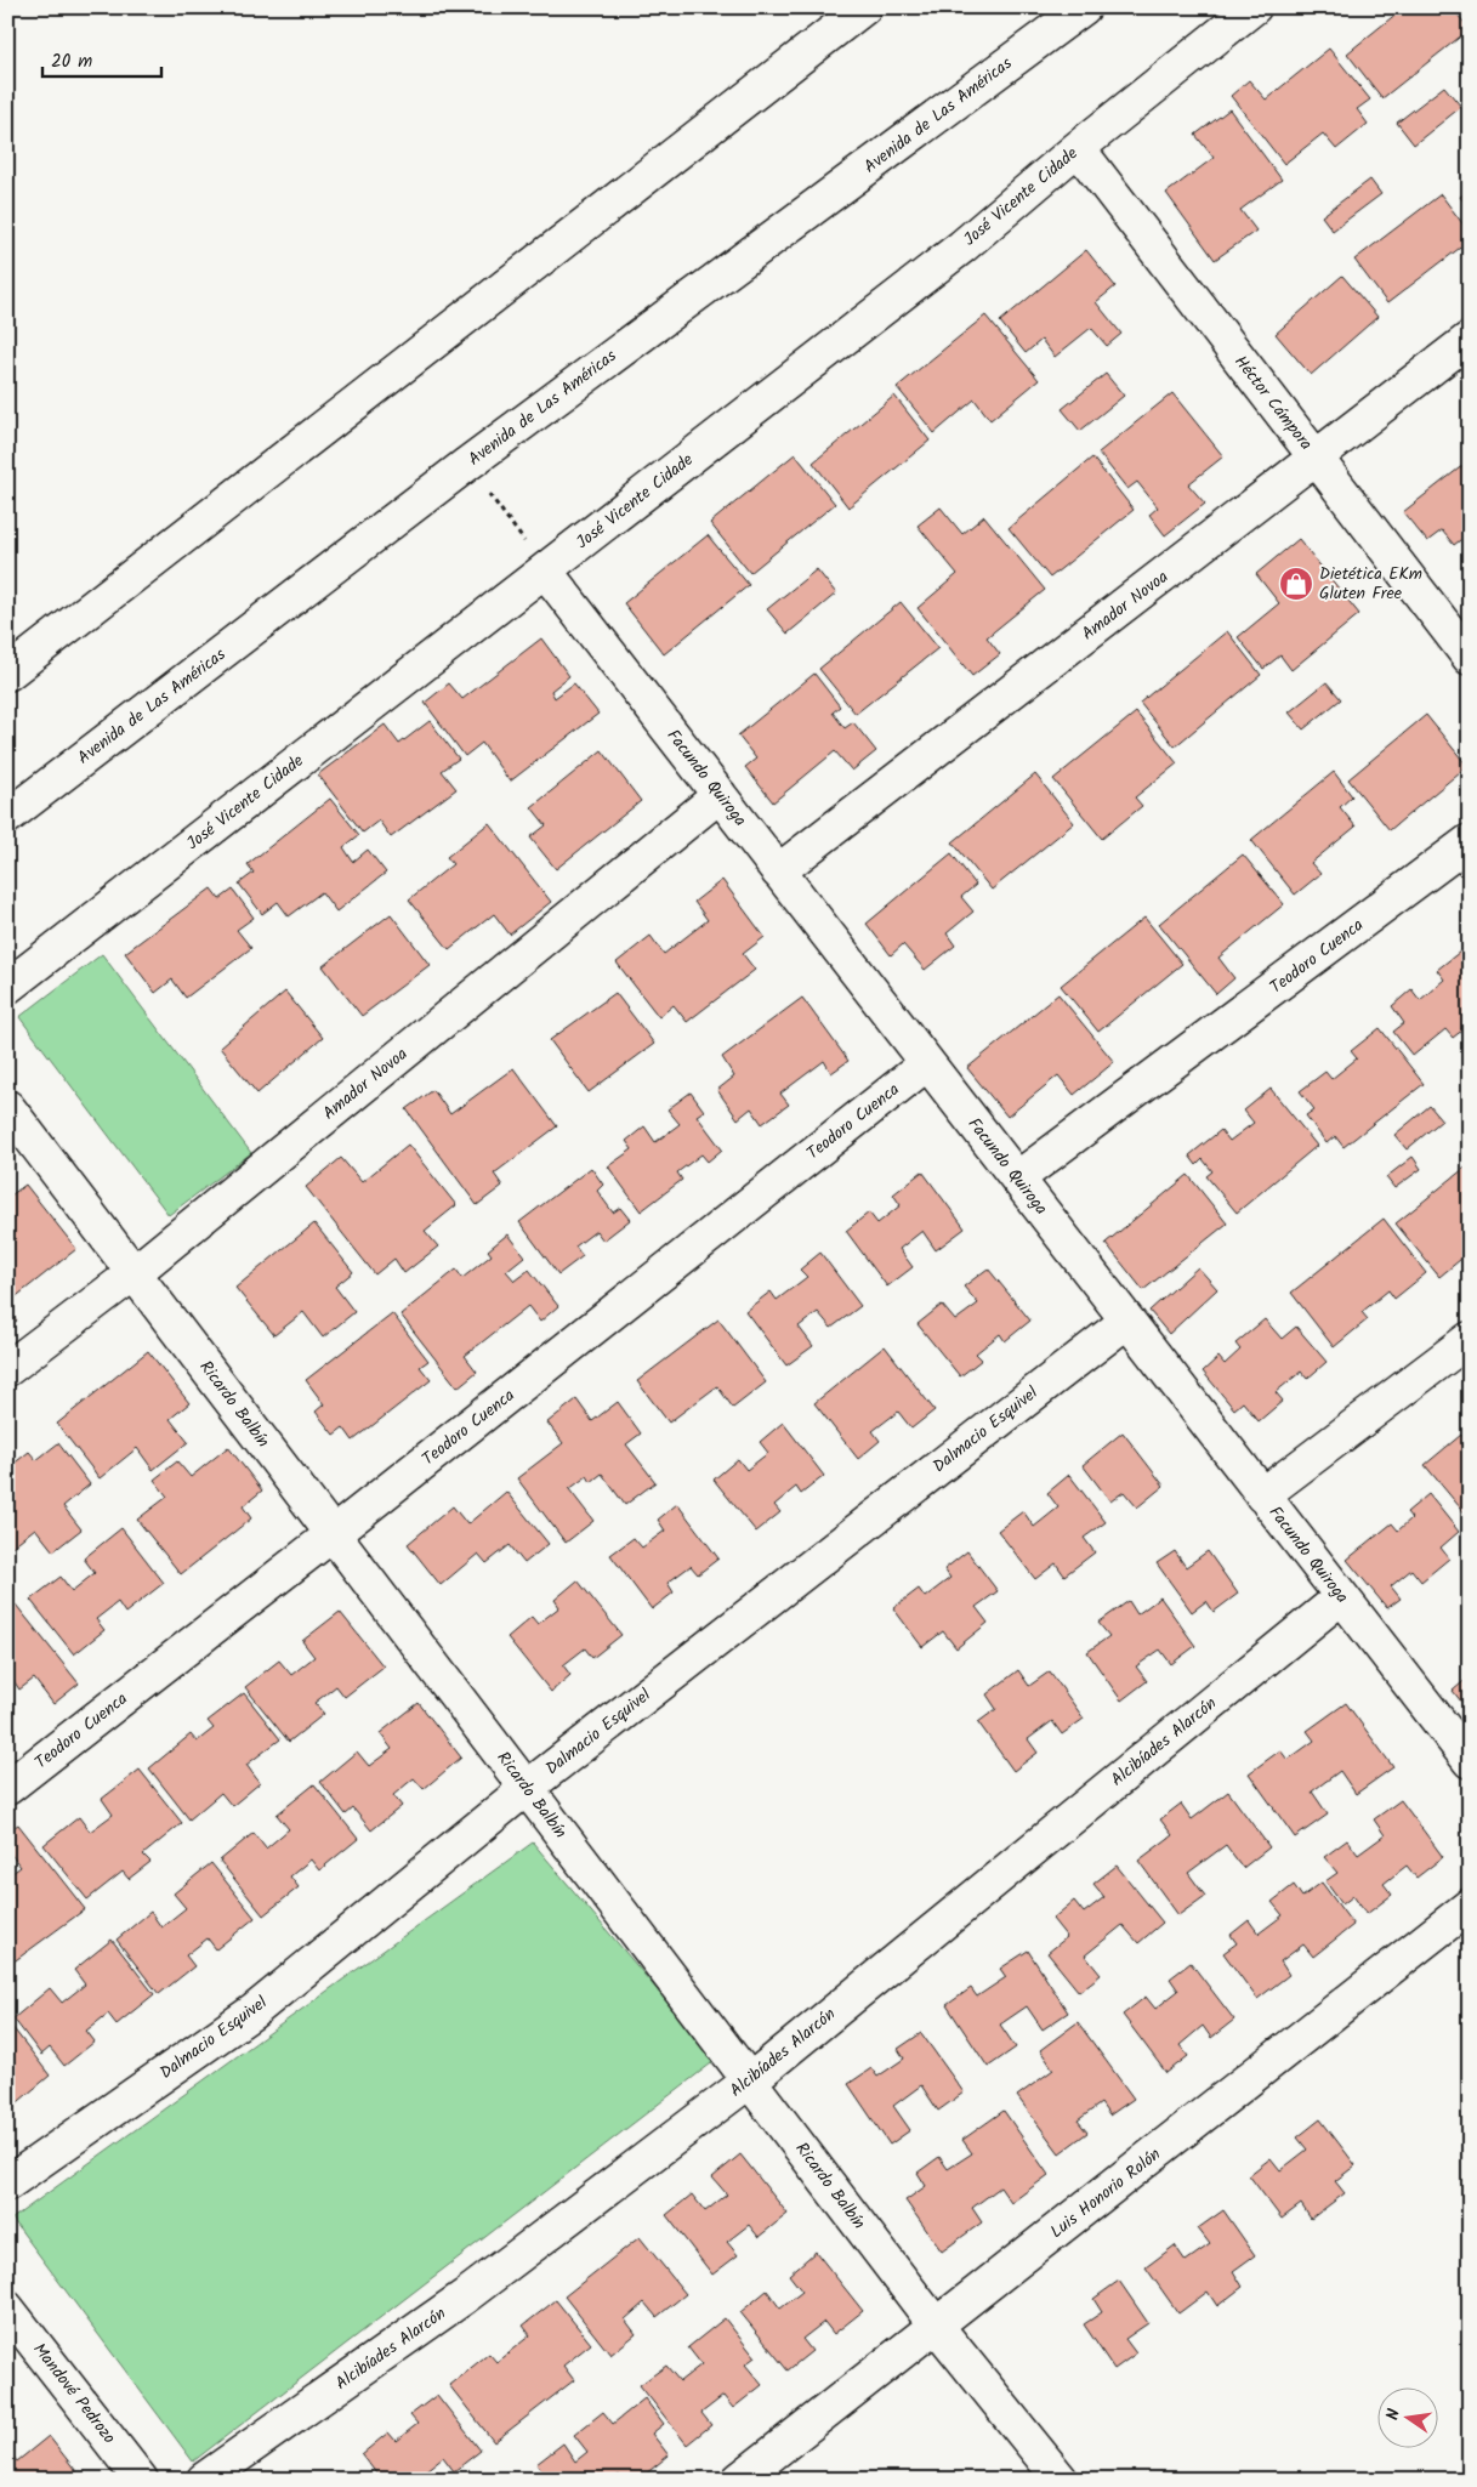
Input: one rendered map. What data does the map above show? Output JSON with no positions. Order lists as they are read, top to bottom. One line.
{"streets":{"street":["Avenida de Las Américas","José Vicente Cidade","Héctor Cámpora","Amador Novoa","Facundo Quiroga","Teodoro Cuenca","Ricardo Balbín","Dalmacio Esquivel","Alcibíades Alarcón","Luis Honorio Rolón","Mandové Pedrozo"]},"crossings":[["José Vicente Cidade","Héctor Cámpora"],["José Vicente Cidade","Facundo Quiroga"],["Héctor Cámpora","Amador Novoa"],["Amador Novoa","Facundo Quiroga"],["Amador Novoa","Ricardo Balbín"],["Facundo Quiroga","Teodoro Cuenca"],["Facundo Quiroga","Dalmacio Esquivel"],["Facundo Quiroga","Alcibíades Alarcón"],["Teodoro Cuenca","Ricardo Balbín"],["Ricardo Balbín","Dalmacio Esquivel"],["Ricardo Balbín","Alcibíades Alarcón"],["Ricardo Balbín","Luis Honorio Rolón"]],"places":{"shop":["Dietética EKm Gluten Free"]},"scale_bar":"20 m","north":"left"}
